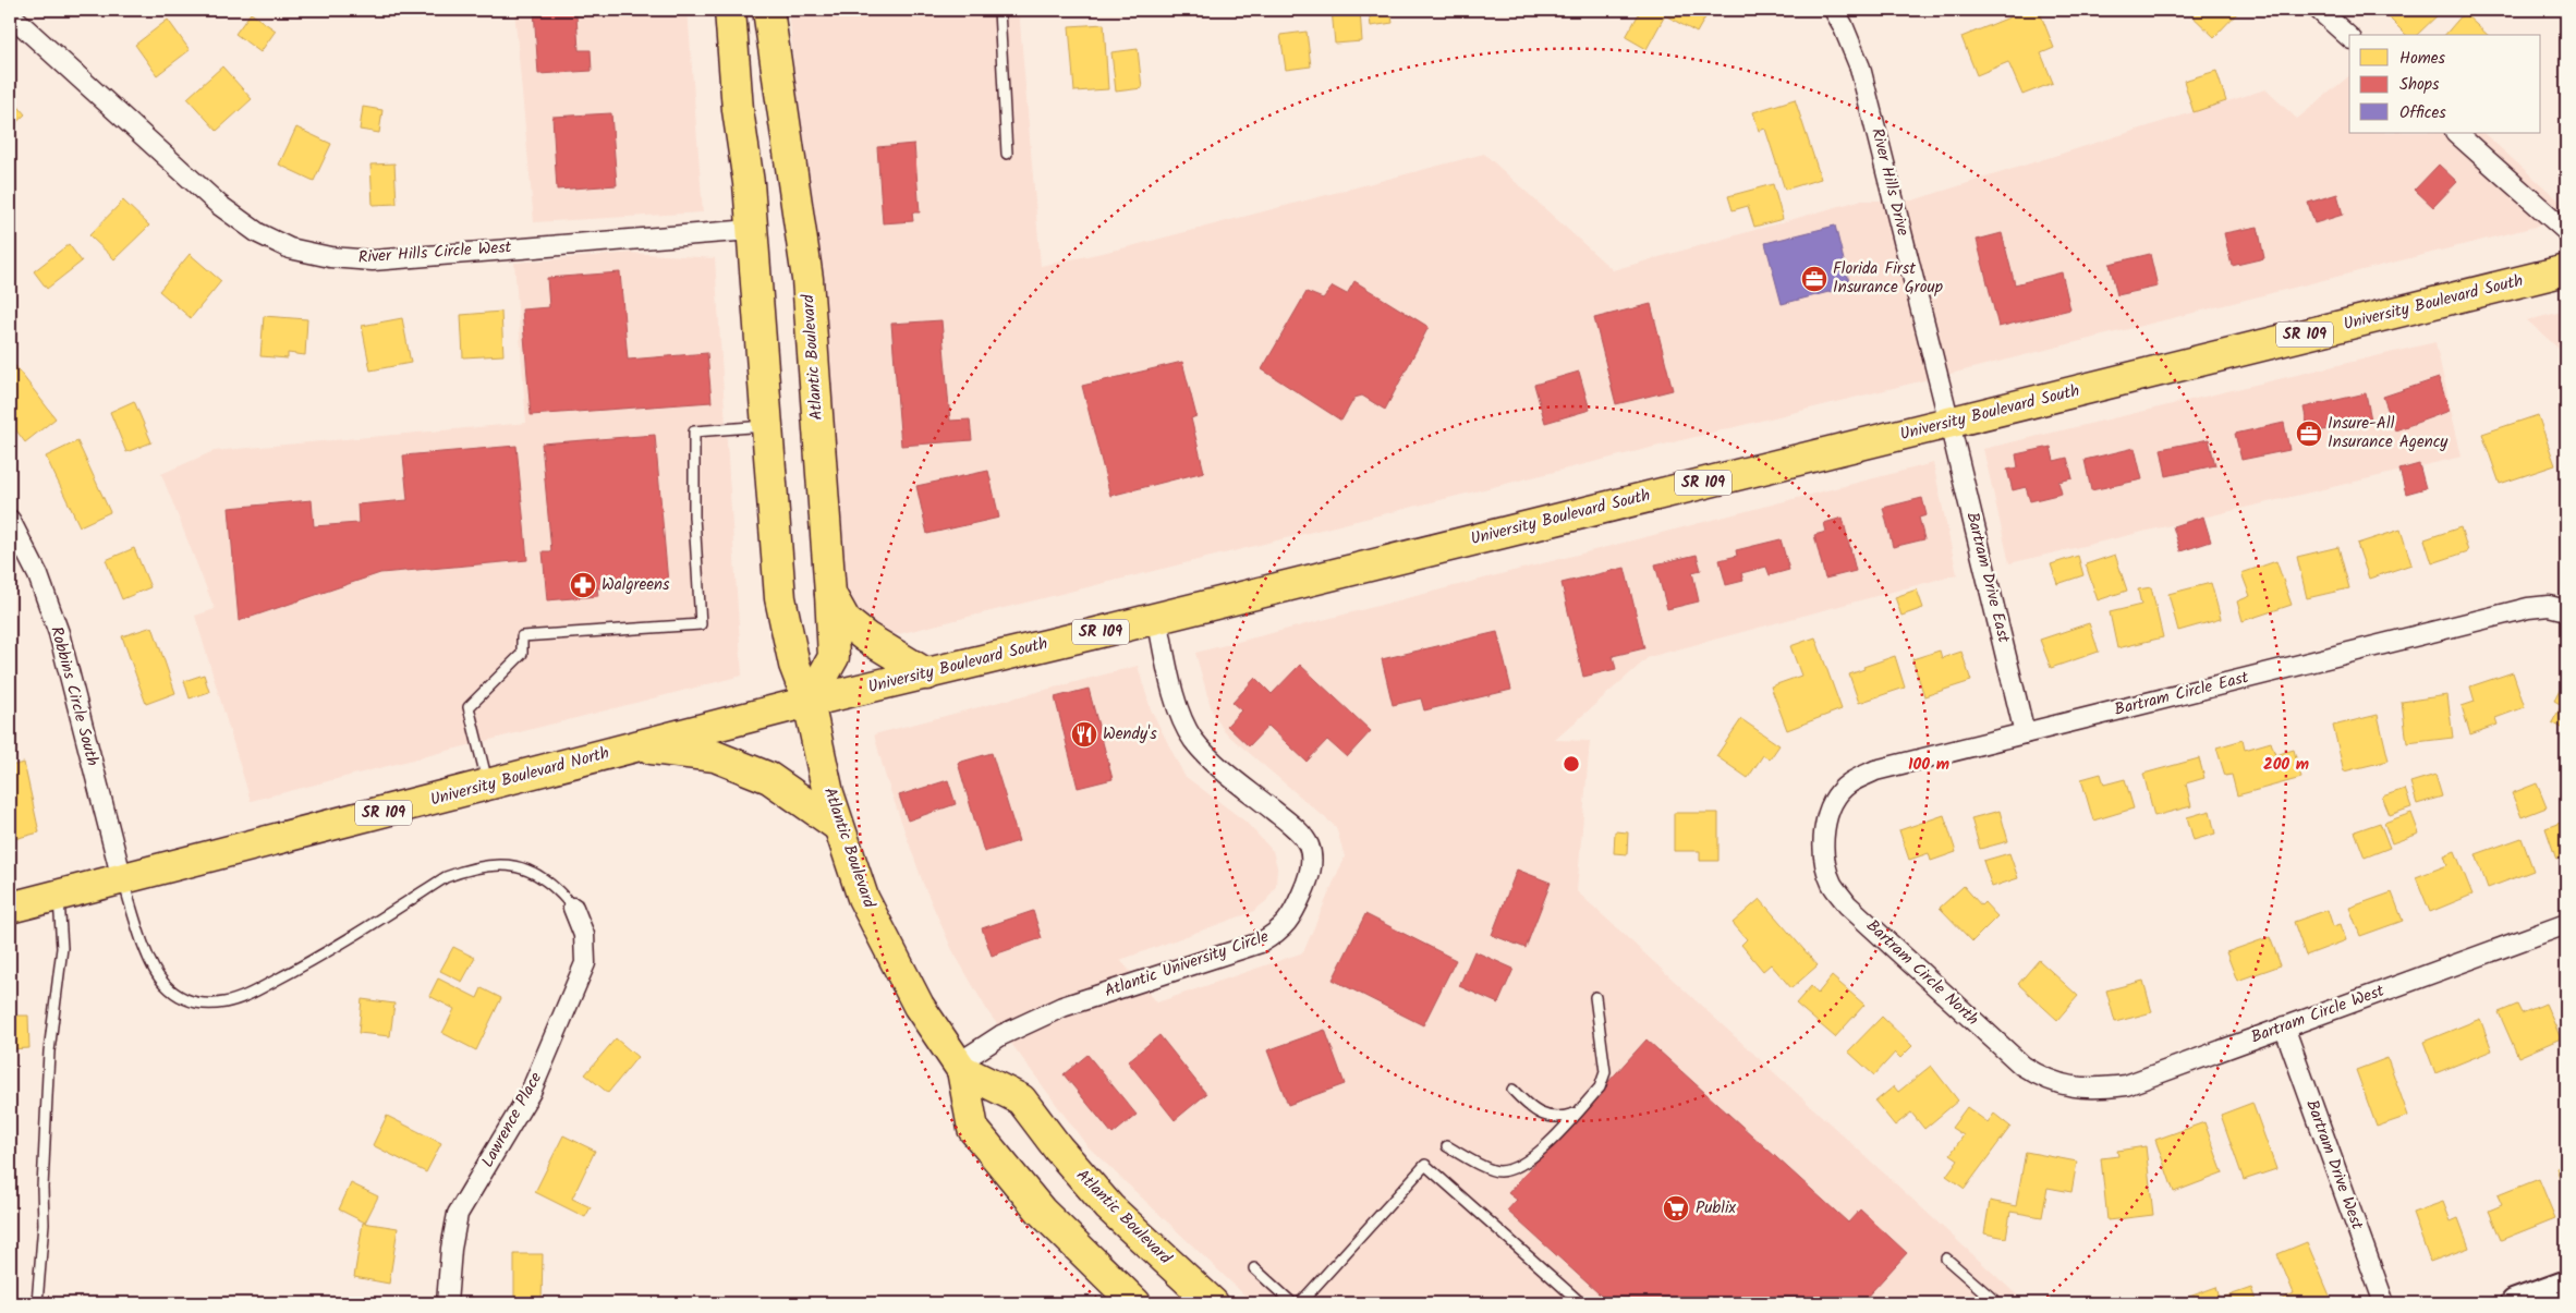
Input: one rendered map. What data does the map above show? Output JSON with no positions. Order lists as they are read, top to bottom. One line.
{"streets":{"main road":["University Boulevard South","SR 109","Atlantic Boulevard","University Boulevard North"],"street":["River Hills Drive","River Hills Circle West","Bartram Drive East","Bartram Circle East","Robbins Circle South","Atlantic University Circle","Bartram Circle North","Bartram Circle West","Lawrence Place","Bartram Drive West"]},"crossings":[["River Hills Drive","University Boulevard South"],["River Hills Drive","Bartram Drive East"],["River Hills Circle West","Atlantic Boulevard"],["University Boulevard South","Atlantic Boulevard"],["University Boulevard South","Bartram Drive East"],["University Boulevard South","University Boulevard North"],["University Boulevard South","Atlantic University Circle"],["Atlantic Boulevard","University Boulevard North"],["Atlantic Boulevard","Atlantic University Circle"],["Bartram Drive East","Bartram Circle East"],["Bartram Circle East","Bartram Circle North"],["Robbins Circle South","University Boulevard North"],["Bartram Circle North","Bartram Circle West"],["Bartram Circle West","Bartram Drive West"]],"places":{"office":["Florida First Insurance Group","Insure-All Insurance Agency"],"pharmacy":["Walgreens"],"restaurant":["Wendy's"],"supermarket":["Publix"]},"legend":["Homes","Shops","Offices"],"rings":["100 m","200 m"]}
